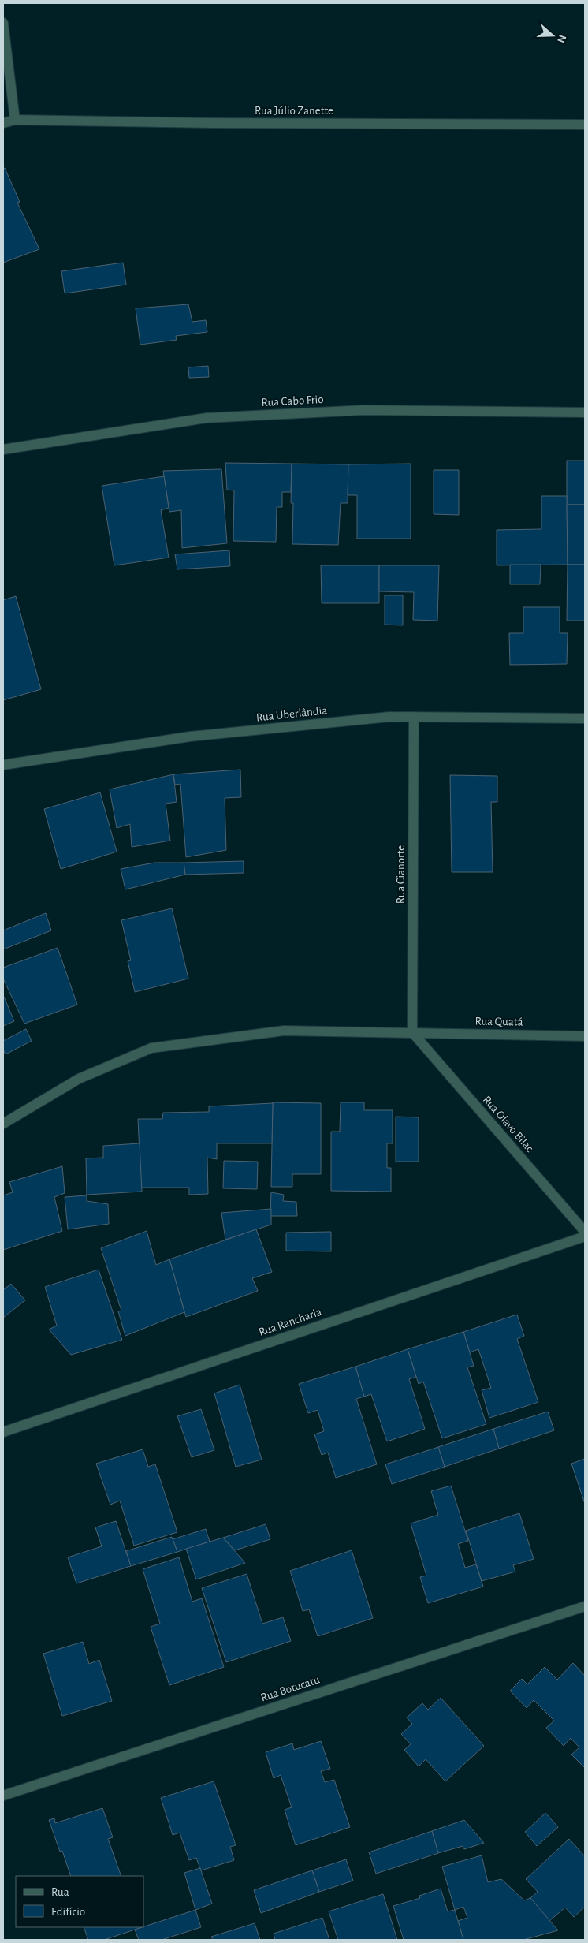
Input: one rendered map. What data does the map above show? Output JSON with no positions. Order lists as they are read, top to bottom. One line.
{"streets":{"street":["Rua Júlio Zanette","Rua Cabo Frio","Rua Uberlândia","Rua Cianorte","Rua Quatá","Rua Olavo Bilac","Rua Rancharia","Rua Botucatu"]},"crossings":[["Rua Uberlândia","Rua Cianorte"],["Rua Cianorte","Rua Quatá"],["Rua Cianorte","Rua Olavo Bilac"],["Rua Quatá","Rua Olavo Bilac"]],"legend":["Rua","Edifício"],"north":"right"}
